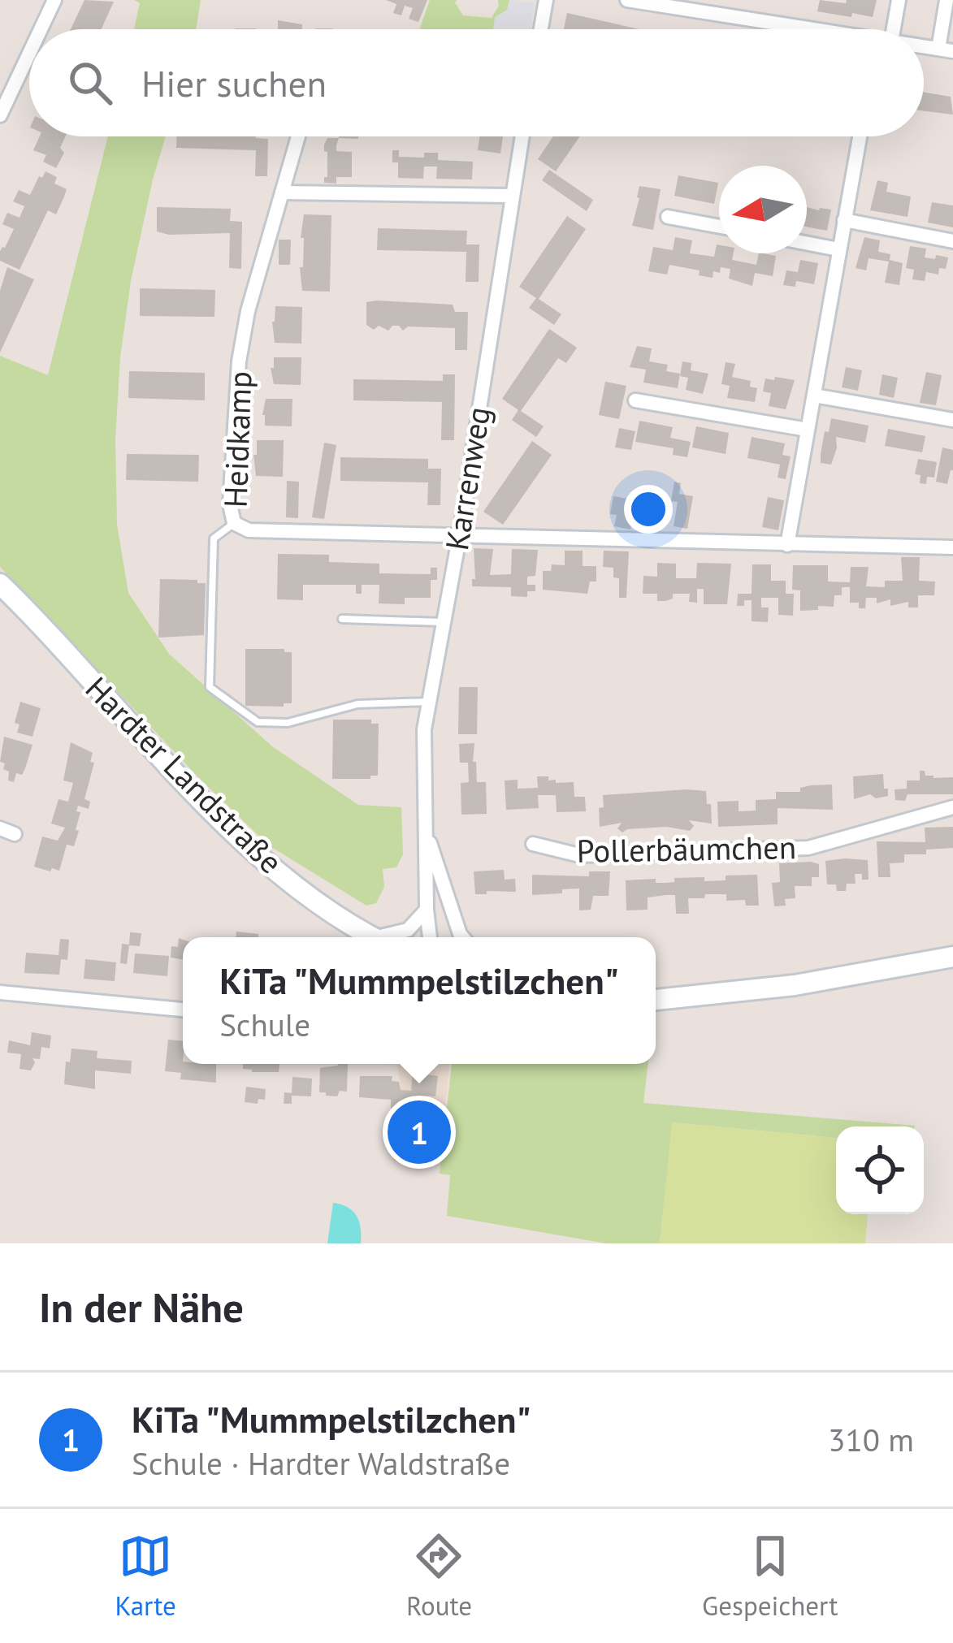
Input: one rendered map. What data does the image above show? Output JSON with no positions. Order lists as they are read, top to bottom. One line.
{"streets":{"main road":["Hardter Landstraße"],"street":["Heidkamp","Karrenweg","Pollerbäumchen"]},"crossings":[["Heidkamp","Karrenweg"]],"north":"left","page":{"search":"Hier suchen","popup":["KiTa \"Mummpelstilzchen\"","Schule"],"pins":"1","heading":"In der Nähe","list":[{"mark":"1","name":"KiTa \"Mummpelstilzchen\"","note":"Schule · Hardter Waldstraße","value":"310 m"}],"nav":["Karte","Route","Gespeichert"]}}
